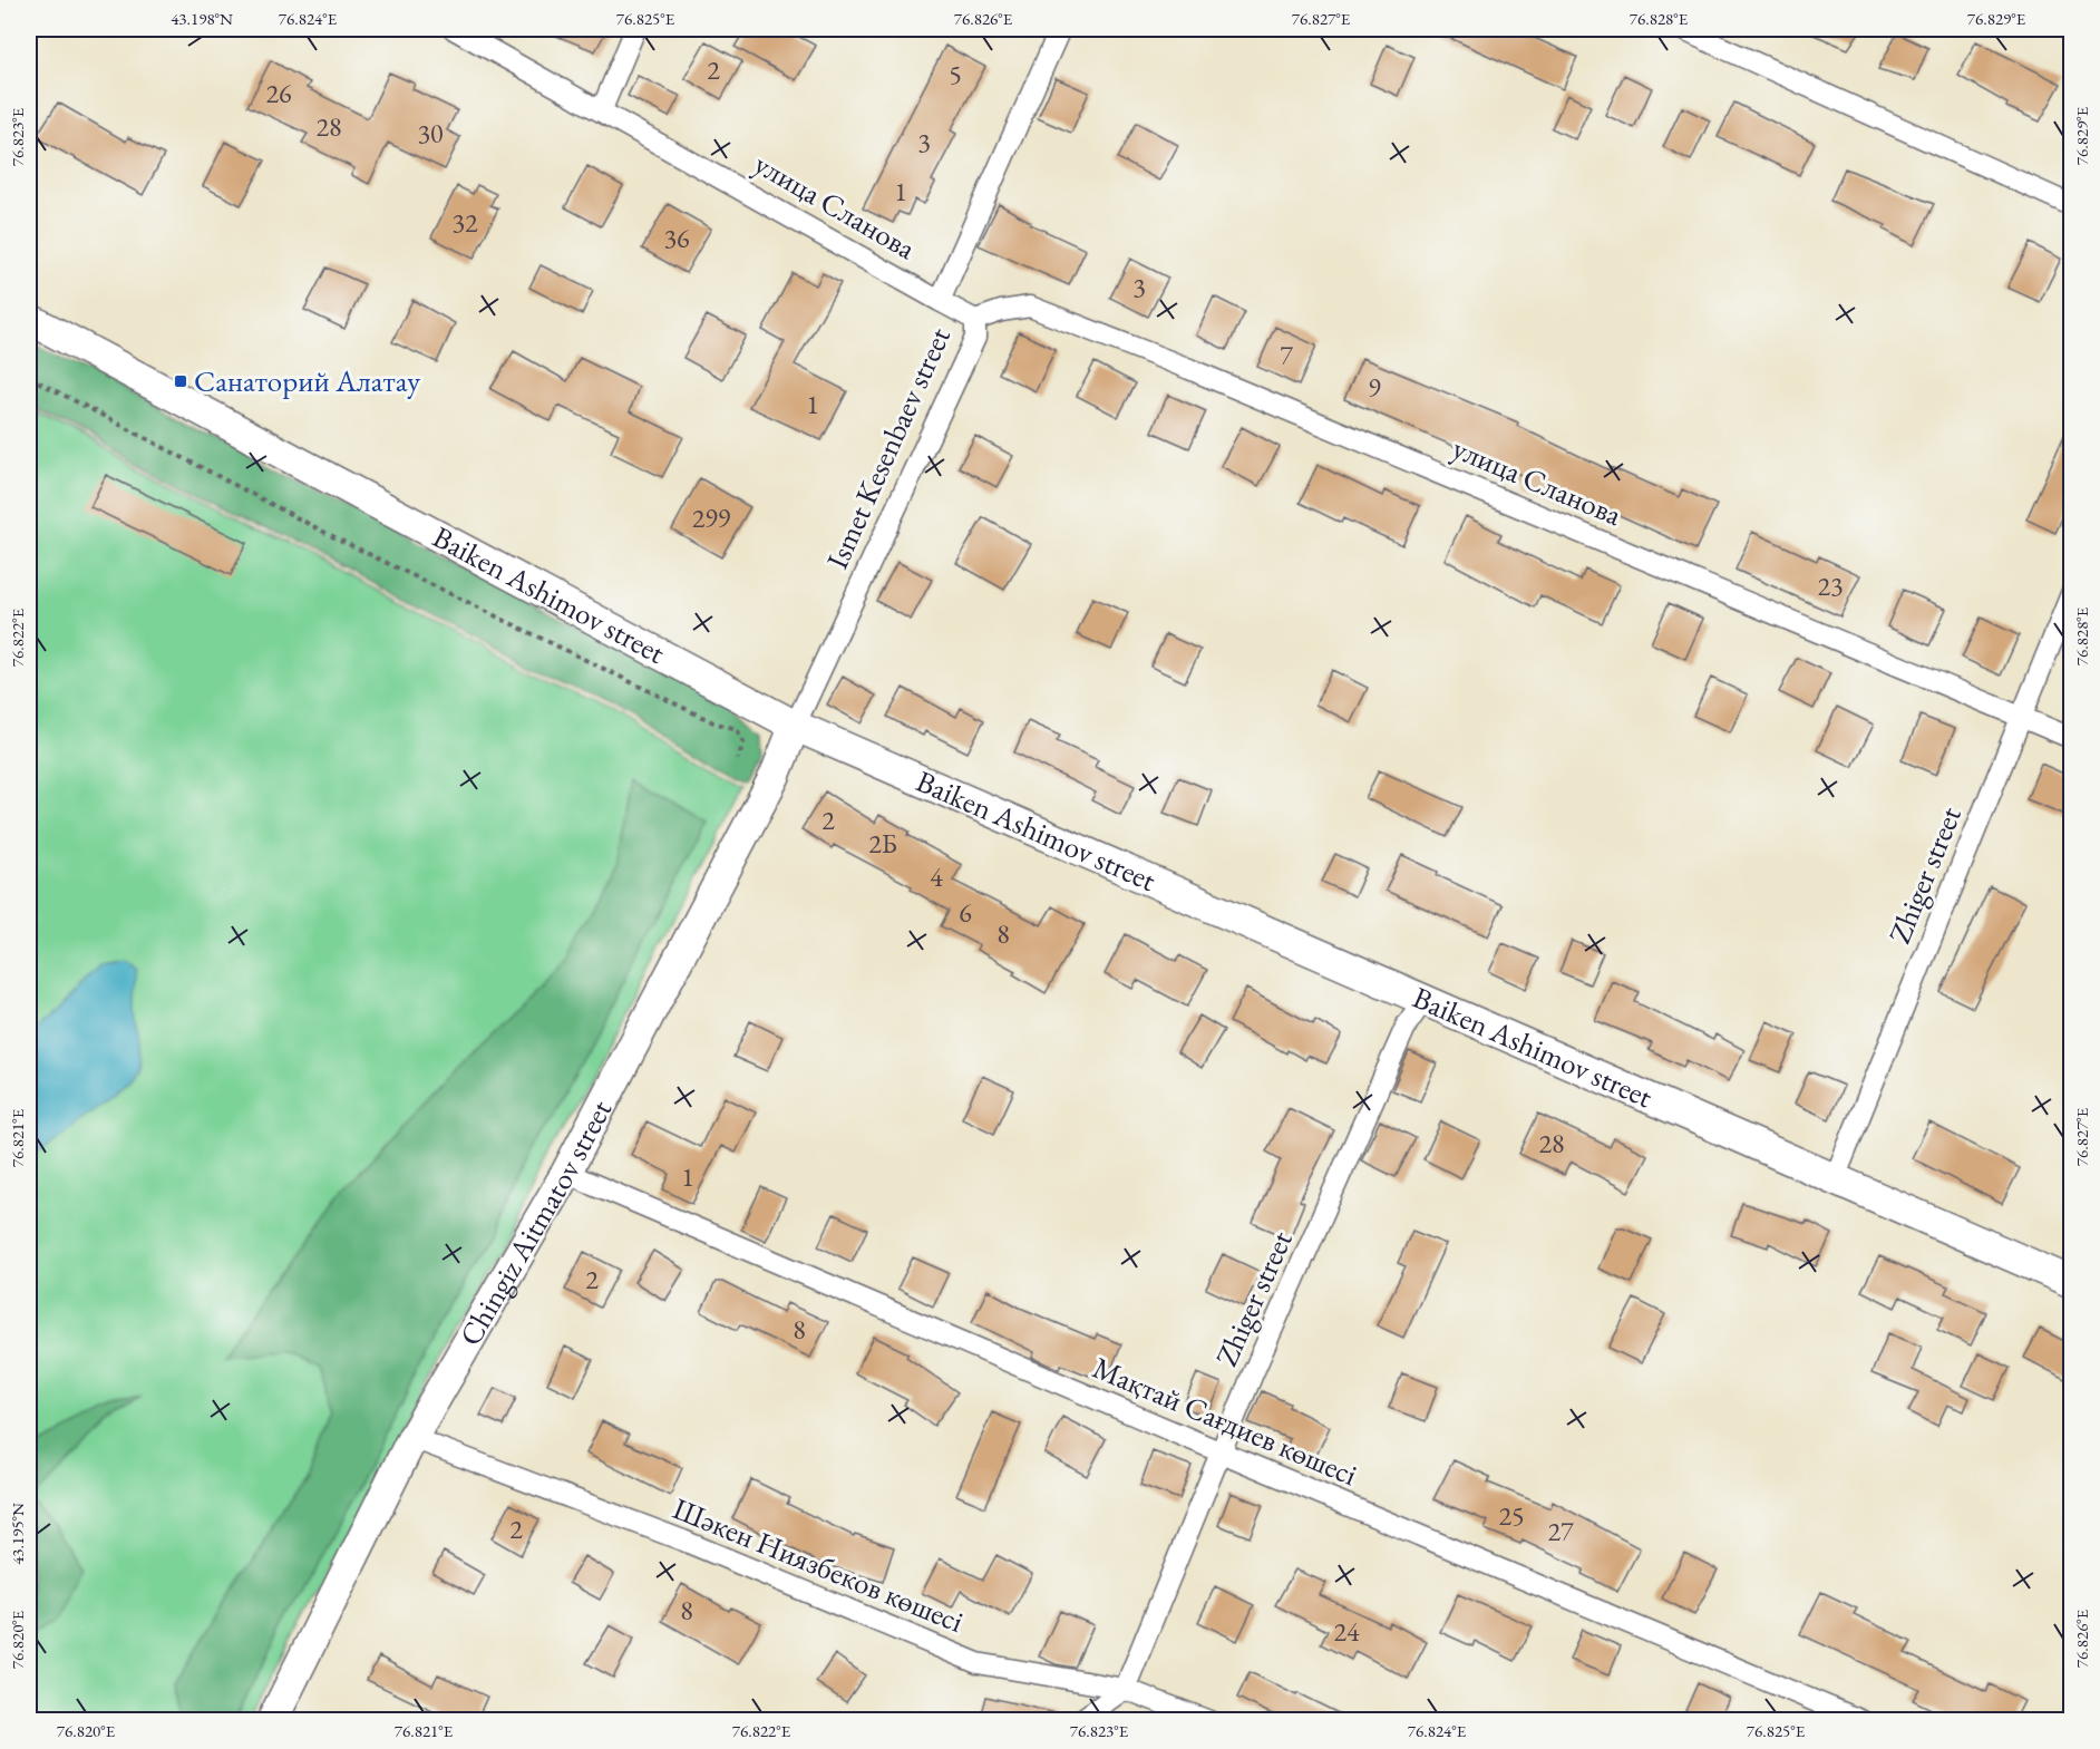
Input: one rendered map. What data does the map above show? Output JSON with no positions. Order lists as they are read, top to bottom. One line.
{"streets":{"main road":["Baiken Ashimov street","Chingiz Aitmatov street"],"street":["улица Сланова","Ismet Kesenbaev street","Zhiger street","Мақтай Сағдиев көшесі","Шәкен Ниязбеков көшесі"]},"crossings":[["улица Сланова","Ismet Kesenbaev street"],["улица Сланова","Zhiger street"],["Ismet Kesenbaev street","Baiken Ashimov street"],["Ismet Kesenbaev street","Chingiz Aitmatov street"],["Baiken Ashimov street","Zhiger street"],["Baiken Ashimov street","Chingiz Aitmatov street"],["Zhiger street","Мақтай Сағдиев көшесі"],["Zhiger street","Шәкен Ниязбеков көшесі"],["Chingiz Aitmatov street","Мақтай Сағдиев көшесі"],["Chingiz Aitmatov street","Шәкен Ниязбеков көшесі"]],"places":{"transit":["Санаторий Алатау"]},"house_numbers":["2","5","26","28","30","3","1","32","36","3","7","9","1","299","23","2","2Б","4","6","8","28","1","2","8","25","2","27","8","24"],"coordinates":["43.198°N","76.824°E","76.825°E","76.826°E","76.827°E","76.828°E","76.829°E","76.823°E","76.822°E","76.821°E","43.195°N","76.820°E"]}
